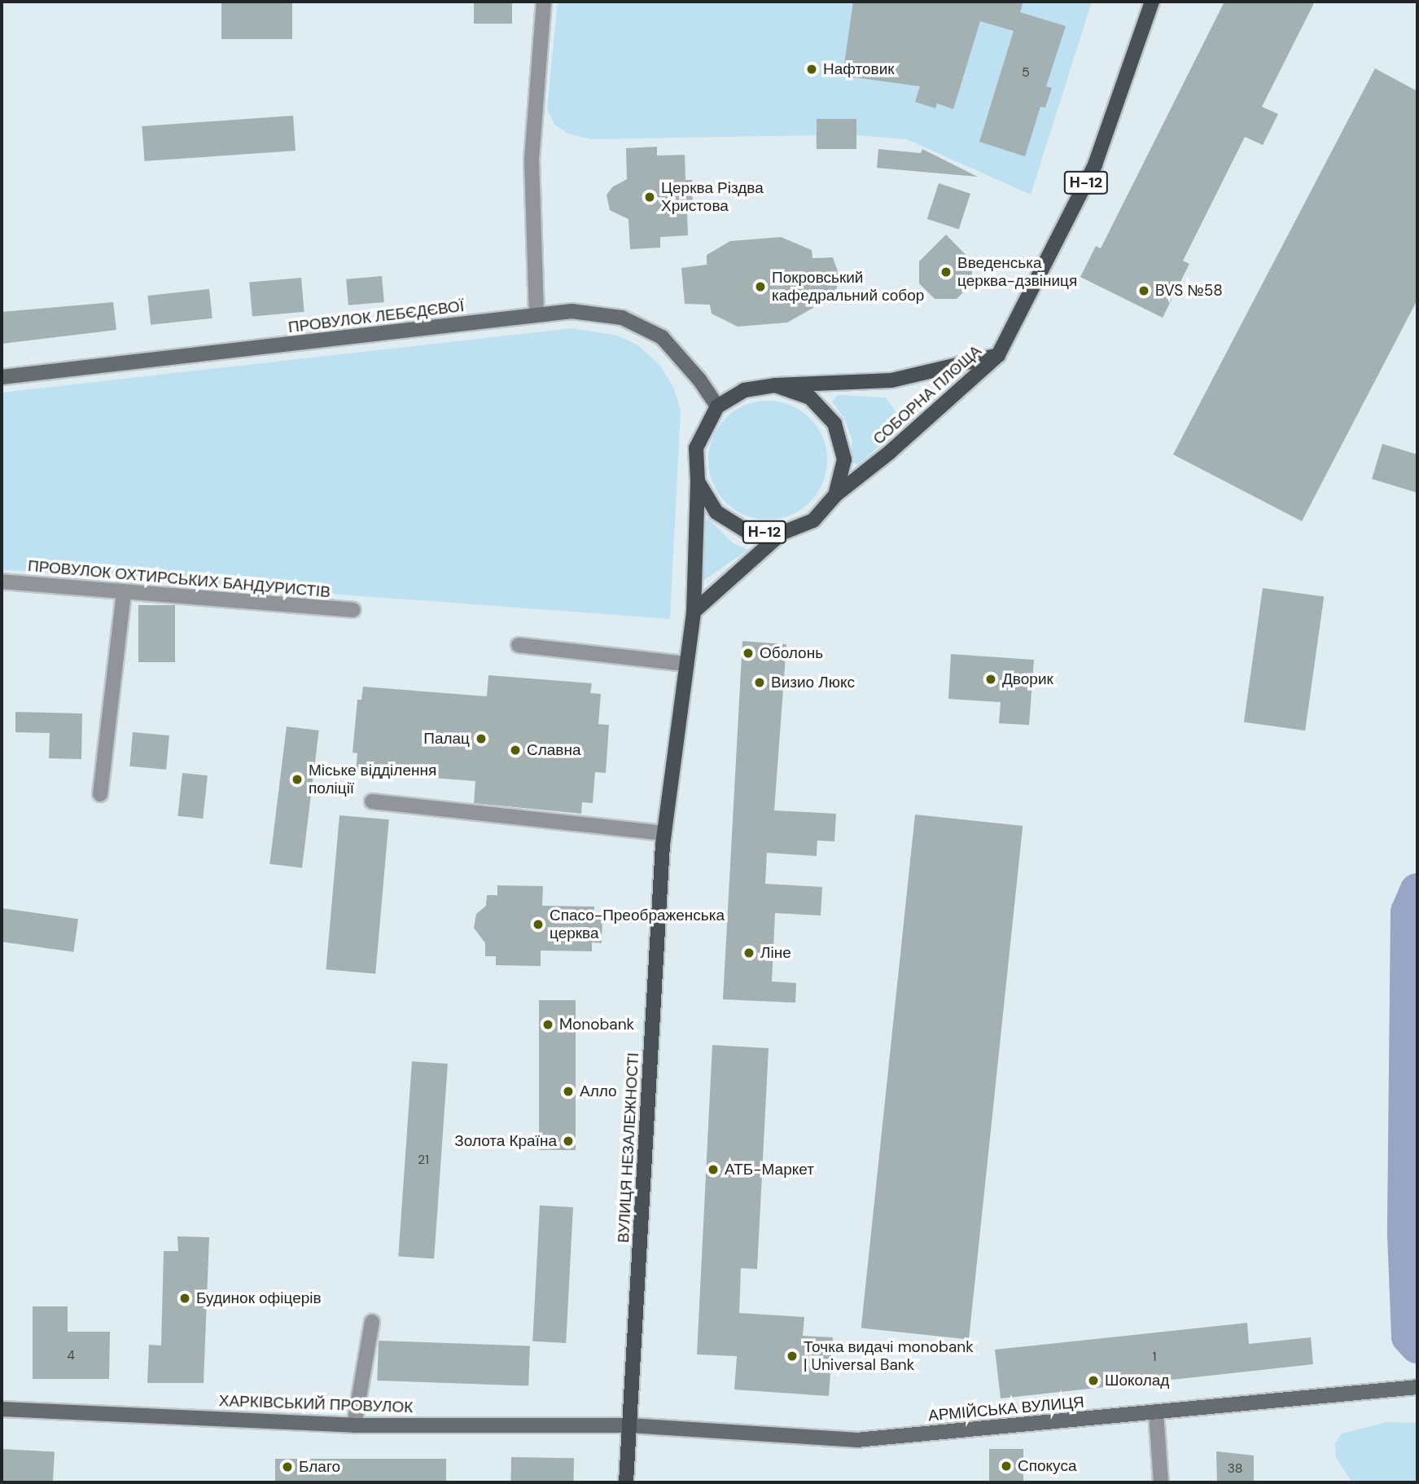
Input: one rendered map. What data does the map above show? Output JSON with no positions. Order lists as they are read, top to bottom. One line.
{"streets":{"main road":["Н-12","СОБОРНА ПЛОЩА","ВУЛИЦЯ НЕЗАЛЕЖНОСТІ"],"street":["ПРОВУЛОК ЛЕБЄДЄВОЇ","ПРОВУЛОК ОХТИРСЬКИХ БАНДУРИСТІВ","ХАРКІВСЬКИЙ ПРОВУЛОК","АРМІЙСЬКА ВУЛИЦЯ"]},"crossings":[["Н-12","СОБОРНА ПЛОЩА"],["ПРОВУЛОК ЛЕБЄДЄВОЇ","СОБОРНА ПЛОЩА"],["СОБОРНА ПЛОЩА","ВУЛИЦЯ НЕЗАЛЕЖНОСТІ"],["ВУЛИЦЯ НЕЗАЛЕЖНОСТІ","ХАРКІВСЬКИЙ ПРОВУЛОК"],["ВУЛИЦЯ НЕЗАЛЕЖНОСТІ","АРМІЙСЬКА ВУЛИЦЯ"],["ХАРКІВСЬКИЙ ПРОВУЛОК","АРМІЙСЬКА ВУЛИЦЯ"]],"places":["Нафтовик","Церква Різдва Христова","Введенська церква-дзвіниця","Покровський кафедральний собор","BVS №58","Оболонь","Дворик","Визио Люкс","Палац","Славна","Міське відділення поліції","Спасо-Преображенська церква","Ліне","Monobank","Алло","Золота Країна","АТБ-Маркет","Будинок офіцерів","Точка видачі monobank | Universal Bank","Шоколад","Спокуса","Благо"],"house_numbers":["5","21","4","1","38"]}
